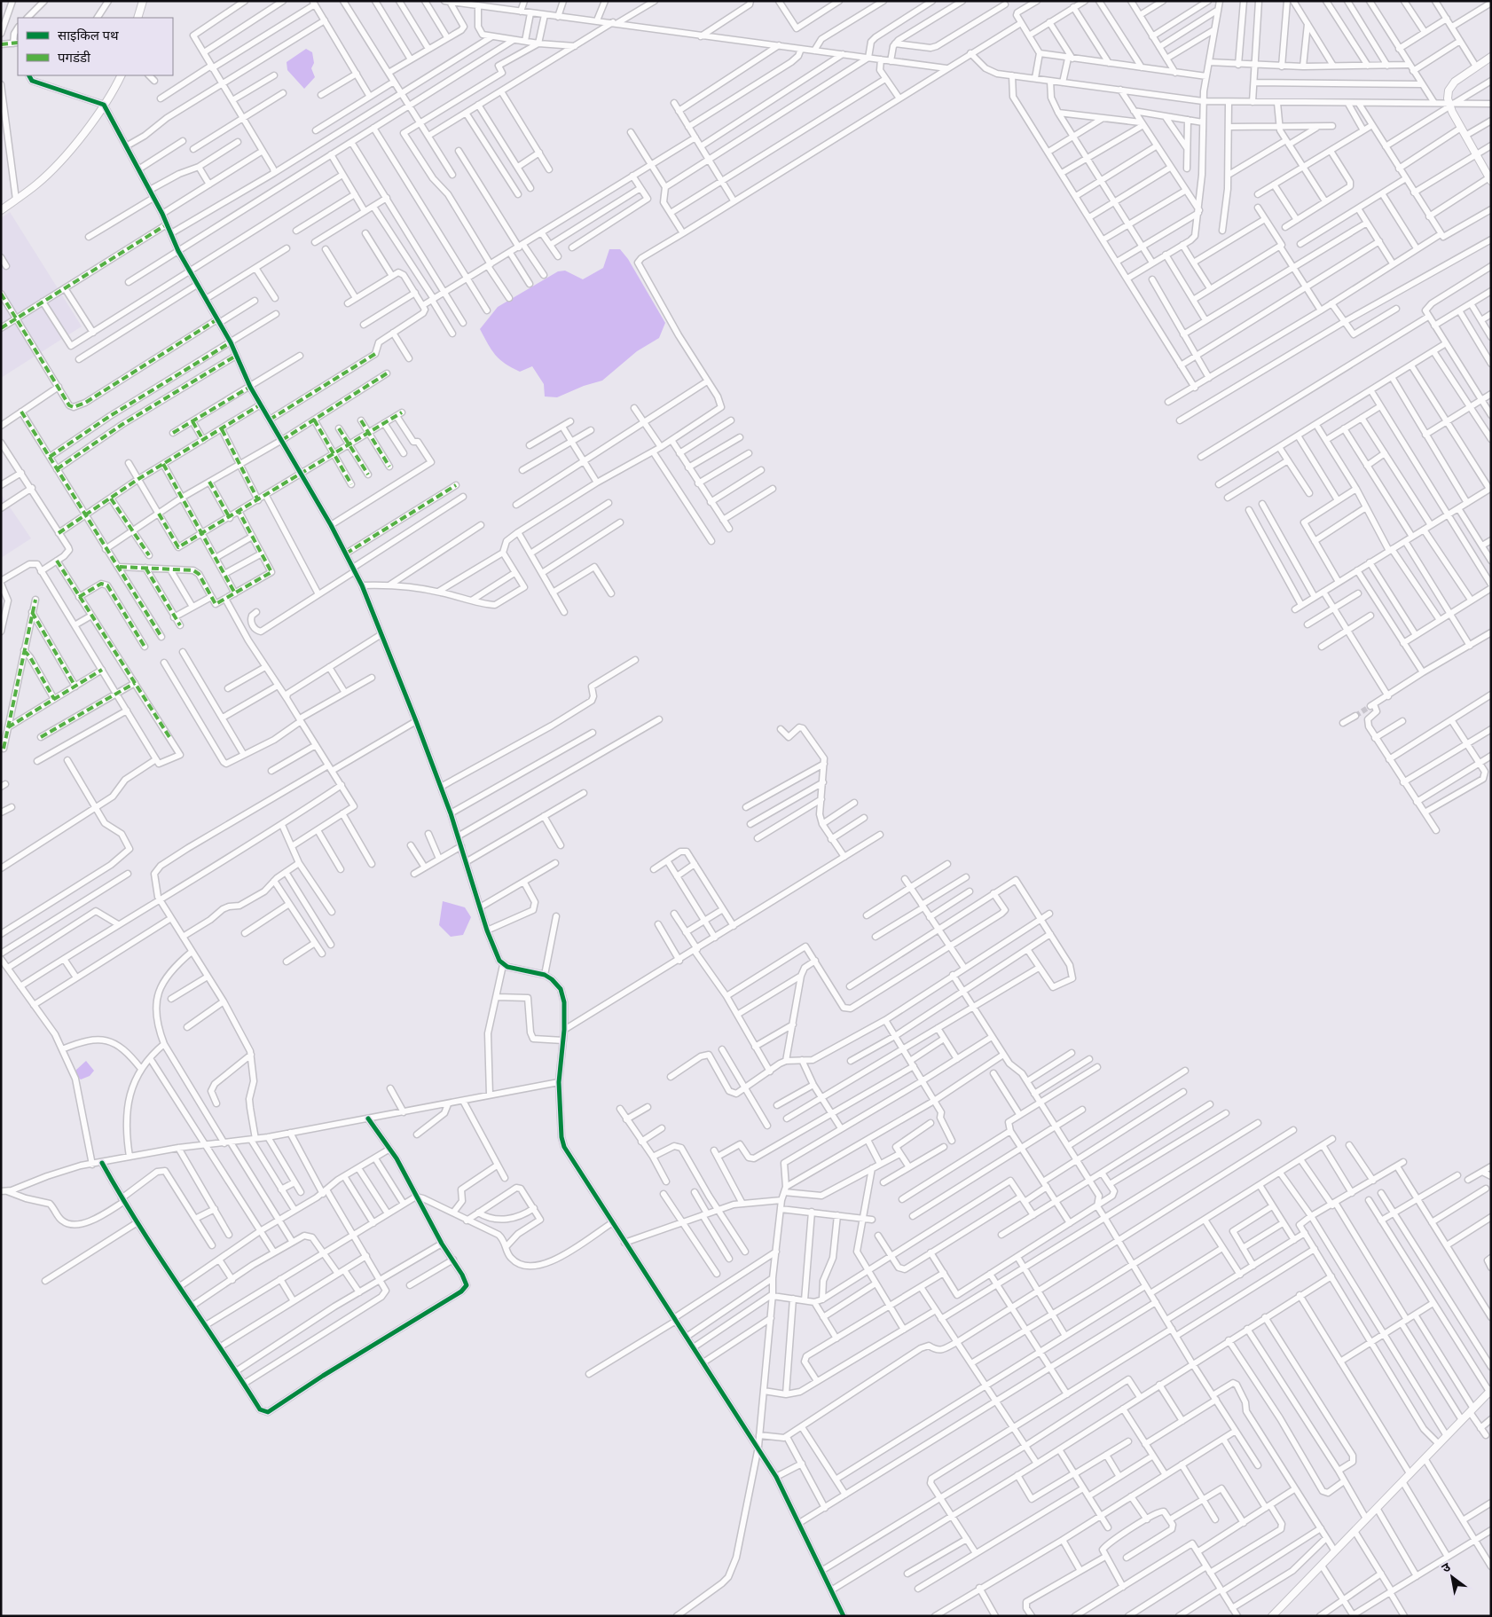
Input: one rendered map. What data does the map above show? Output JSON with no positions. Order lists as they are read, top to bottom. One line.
{"legend":["साइकिल पथ","पगडंडी"],"north":"top left"}
